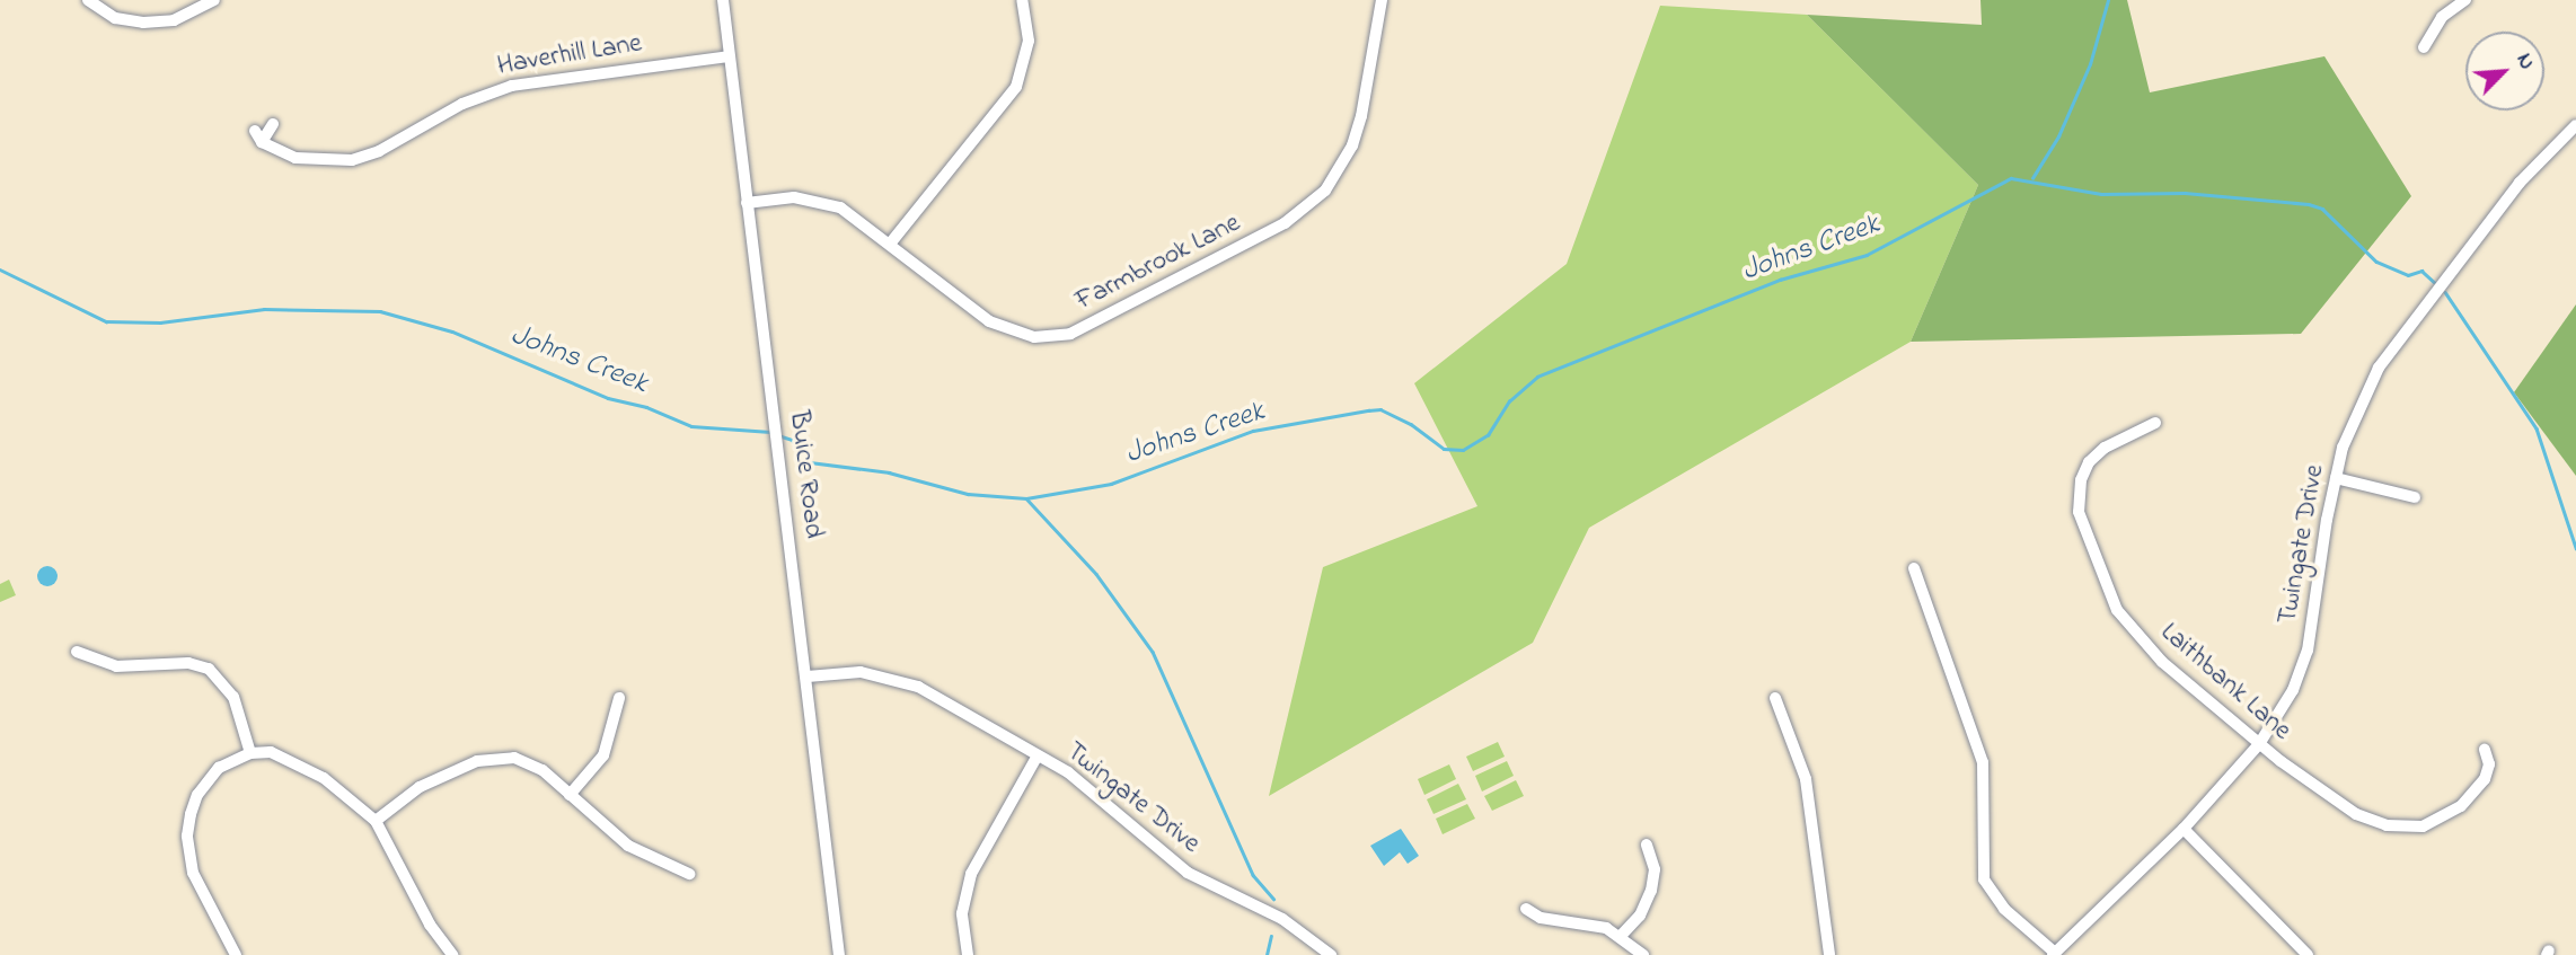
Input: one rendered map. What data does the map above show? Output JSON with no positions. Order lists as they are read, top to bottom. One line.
{"streets":{"street":["Haverhill Lane","Farmbrook Lane","Buice Road","Twingate Drive","Laithbank Lane"]},"crossings":[["Haverhill Lane","Buice Road"],["Farmbrook Lane","Buice Road"],["Buice Road","Twingate Drive"],["Twingate Drive","Laithbank Lane"]],"water":["Johns Creek"],"north":"top right"}
